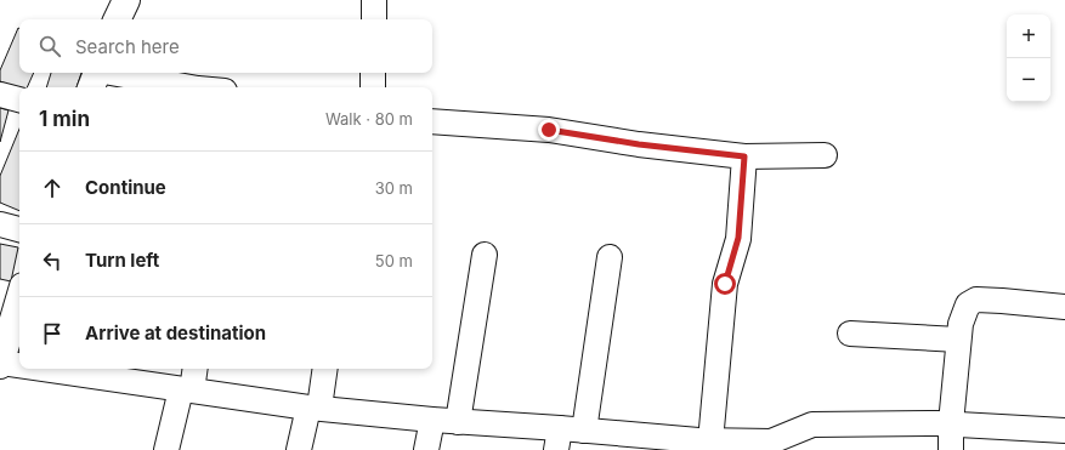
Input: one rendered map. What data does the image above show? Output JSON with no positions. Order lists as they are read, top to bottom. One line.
{"page":{"map_buttons":["+","−"],"search":"Search here","heading":["1 min","Walk · 80 m"],"list":[["Continue","30 m"],["Turn left","50 m"],"Arrive at destination"]}}
